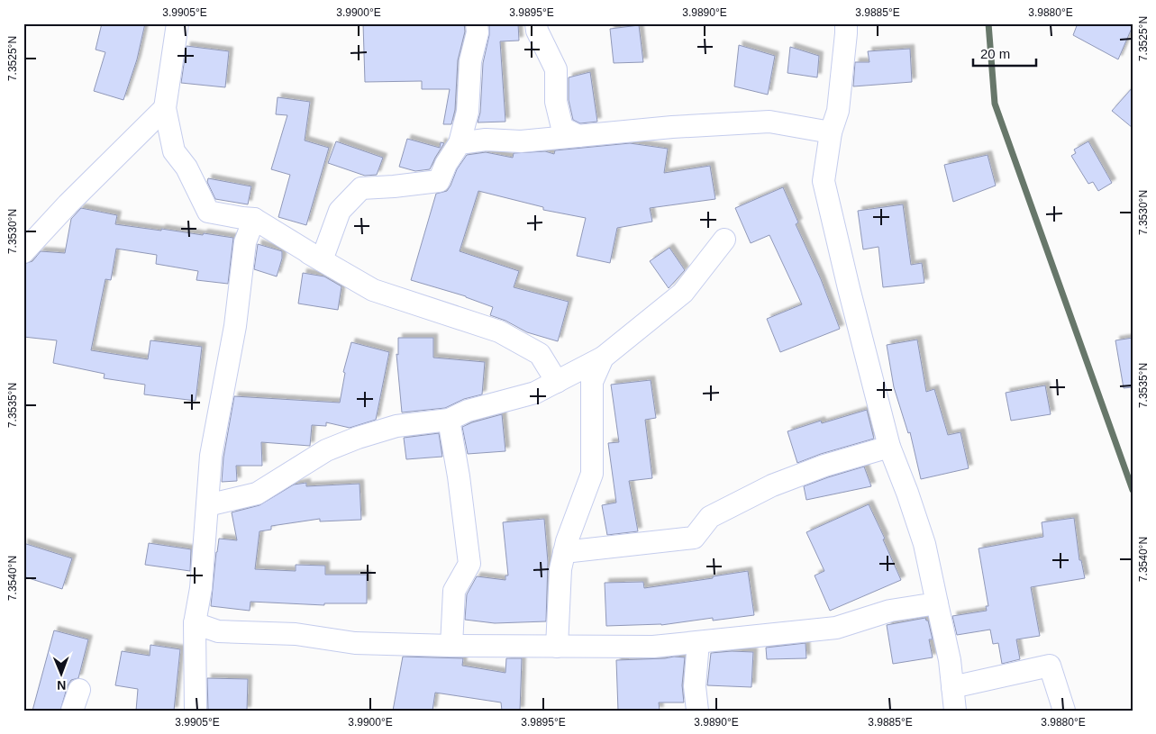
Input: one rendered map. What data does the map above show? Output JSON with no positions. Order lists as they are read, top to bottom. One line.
{"scale_bar":"20 m","north":"bottom","coordinates":["3.9905°E","3.9900°E","3.9895°E","3.9890°E","3.9885°E","3.9880°E","7.3525°N","7.3530°N","7.3535°N","7.3540°N"]}
